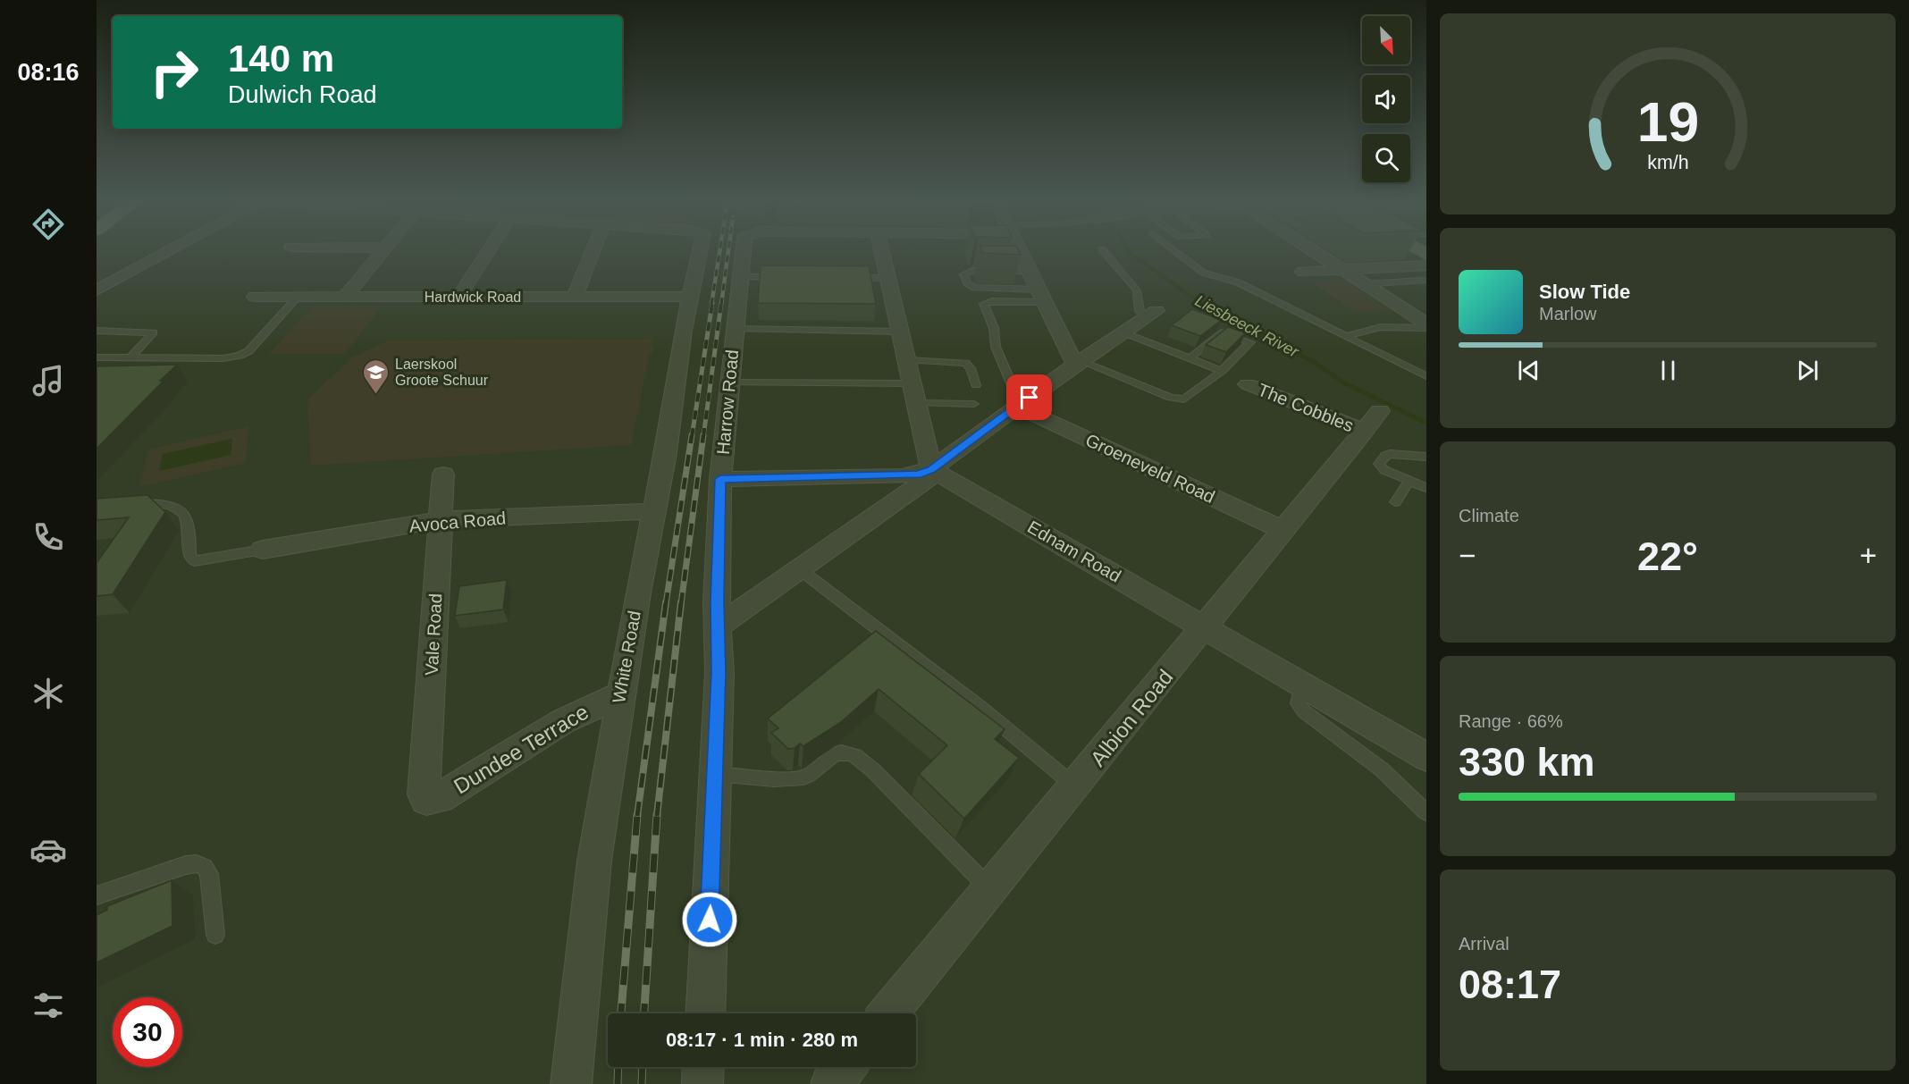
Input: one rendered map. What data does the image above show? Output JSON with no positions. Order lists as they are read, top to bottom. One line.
{"streets":{"street":["Hardwick Road","Harrow Road","The Cobbles","Groeneveld Road","Avoca Road","Ednam Road","Vale Road","White Road","Albion Road","Dundee Terrace"]},"crossings":[["Hardwick Road","White Road"],["The Cobbles","Albion Road"],["Groeneveld Road","Albion Road"],["Avoca Road","Vale Road"],["Avoca Road","White Road"],["Ednam Road","Albion Road"],["Vale Road","Dundee Terrace"],["White Road","Dundee Terrace"]],"water":["Liesbeeck River"],"places":{"school or university":["Laerskool Groote Schuur"]},"north":"bottom right","page":{"tabs":"08:16","turn":["140 m","Dulwich Road"],"song":["Slow Tide","Marlow"],"tile":["Climate",["Range · 66%","330 km"],["Arrival","08:17"]],"heat":["−","22°","+"],"limit":"30","trip":"08:17 · 1 min · 280 m","gauge":["19","km/h"]}}
